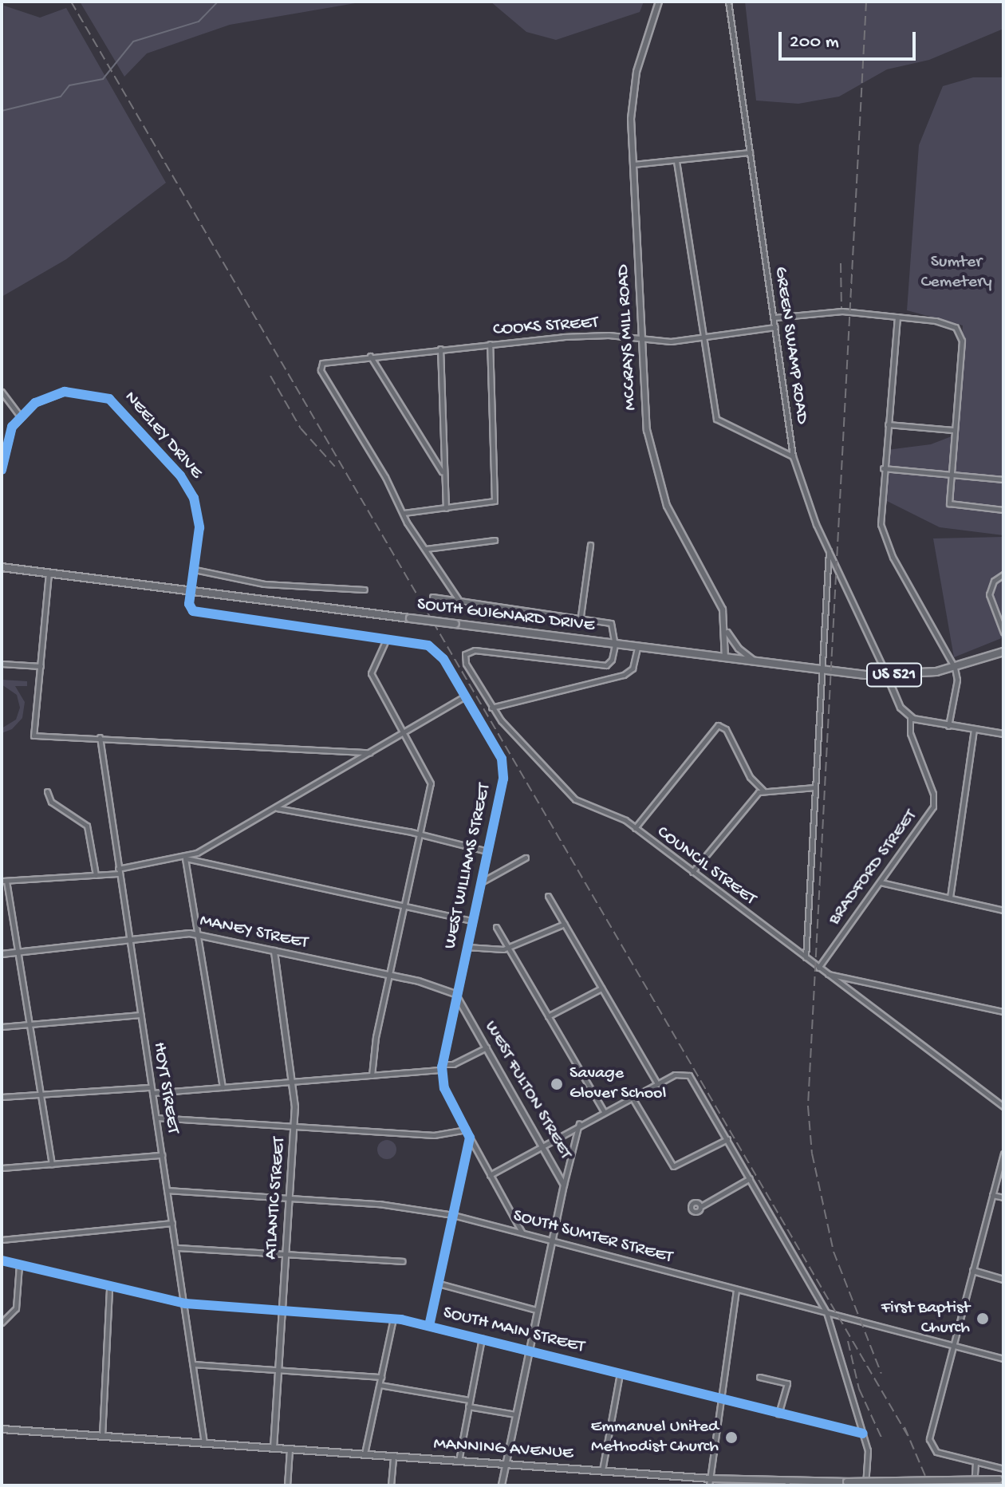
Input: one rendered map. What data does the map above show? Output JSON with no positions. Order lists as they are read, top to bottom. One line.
{"streets":{"highway":["SOUTH GUIGNARD DRIVE","US 521"],"main road":["MANNING AVENUE"],"street":["COOKS STREET","MCCRAYS MILL ROAD","GREEN SWAMP ROAD","NEELEY DRIVE","WEST WILLIAMS STREET","COUNCIL STREET","BRADFORD STREET","MANEY STREET","HOYT STREET","WEST FULTON STREET","ATLANTIC STREET","SOUTH SUMTER STREET","SOUTH MAIN STREET"]},"crossings":[["COOKS STREET","MCCRAYS MILL ROAD"],["COOKS STREET","GREEN SWAMP ROAD"],["MCCRAYS MILL ROAD","SOUTH GUIGNARD DRIVE"],["GREEN SWAMP ROAD","SOUTH GUIGNARD DRIVE"],["GREEN SWAMP ROAD","BRADFORD STREET"],["NEELEY DRIVE","SOUTH GUIGNARD DRIVE"],["NEELEY DRIVE","WEST WILLIAMS STREET"],["SOUTH GUIGNARD DRIVE","WEST WILLIAMS STREET"],["SOUTH GUIGNARD DRIVE","COUNCIL STREET"],["SOUTH GUIGNARD DRIVE","BRADFORD STREET"],["WEST WILLIAMS STREET","MANEY STREET"],["WEST WILLIAMS STREET","WEST FULTON STREET"],["WEST WILLIAMS STREET","SOUTH SUMTER STREET"],["COUNCIL STREET","BRADFORD STREET"],["MANEY STREET","HOYT STREET"],["MANEY STREET","WEST FULTON STREET"],["MANEY STREET","ATLANTIC STREET"],["HOYT STREET","SOUTH SUMTER STREET"],["HOYT STREET","SOUTH MAIN STREET"],["HOYT STREET","MANNING AVENUE"],["WEST FULTON STREET","SOUTH SUMTER STREET"],["WEST FULTON STREET","SOUTH MAIN STREET"],["WEST FULTON STREET","MANNING AVENUE"],["ATLANTIC STREET","SOUTH SUMTER STREET"],["ATLANTIC STREET","SOUTH MAIN STREET"],["ATLANTIC STREET","MANNING AVENUE"]],"parks":["Sumter Cemetery"],"places":["Savage Glover School","First Baptist Church","Emmanuel United Methodist Church"],"scale_bar":"200 m"}
